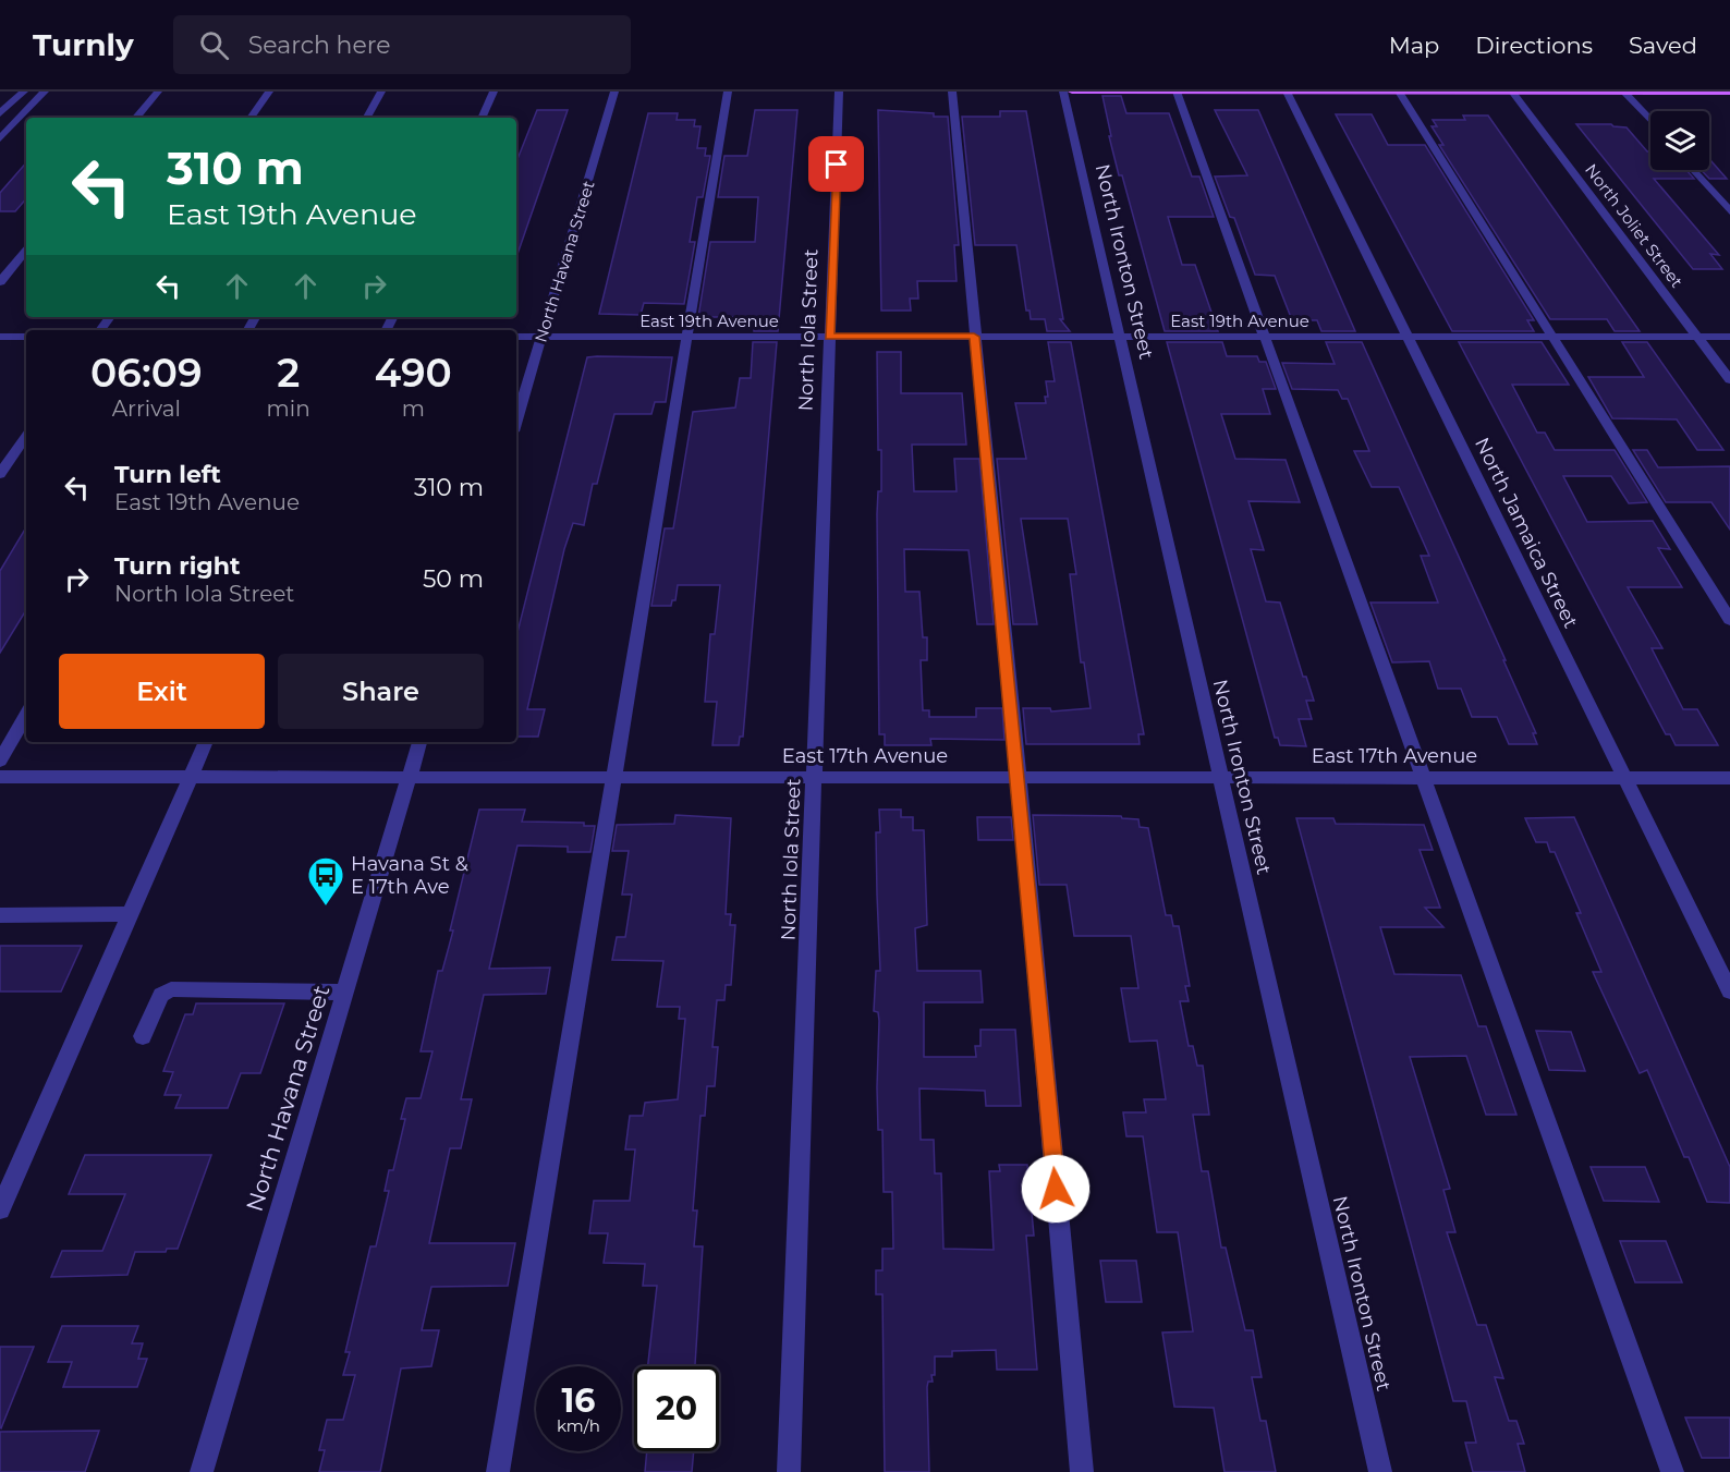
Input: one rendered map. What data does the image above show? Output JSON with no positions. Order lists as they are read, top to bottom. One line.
{"streets":{"street":["North Joliet Street","North Havana Street","North Ironton Street","East 19th Avenue","North Iola Street","North Jamaica Street","East 17th Avenue"]},"crossings":[["North Joliet Street","East 19th Avenue"],["North Havana Street","East 19th Avenue"],["North Havana Street","East 17th Avenue"],["North Ironton Street","East 19th Avenue"],["North Ironton Street","East 17th Avenue"],["East 19th Avenue","North Iola Street"],["East 19th Avenue","North Jamaica Street"],["North Iola Street","East 17th Avenue"],["North Jamaica Street","East 17th Avenue"]],"places":{"bus stop":["Havana St & E 17th Ave"]},"page":{"header":"Turnly","search":"Search here","nav":["Map","Directions","Saved"],"turn":["310 m","East 19th Avenue"],"eta":["06:09","Arrival","2","min","490","m"],"list":[{"name":"Turn left","note":"East 19th Avenue","value":"310 m"},{"name":"Turn right","note":"North Iola Street","value":"50 m"}],"buttons":["Exit","Share"],"speed":"16 km/h","limit":"20"}}
